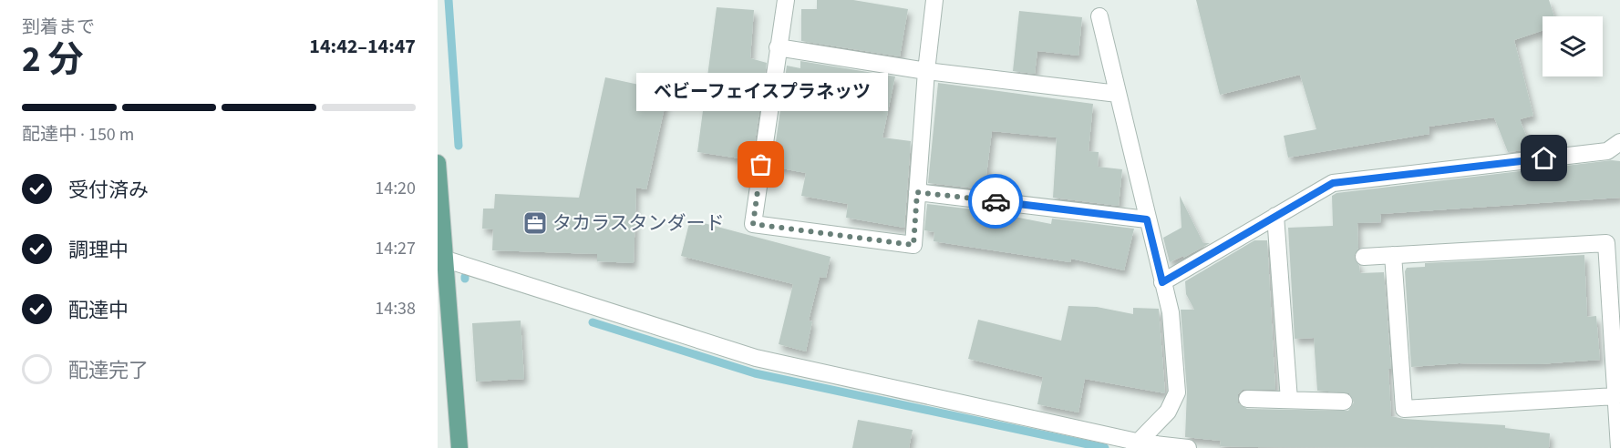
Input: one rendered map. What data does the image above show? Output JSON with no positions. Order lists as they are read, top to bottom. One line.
{"places":{"other":["ベビーフェイスプラネッツ"],"office":["タカラスタンダード"]},"page":{"heading":["2 分","到着まで","14:42–14:47"],"bubble":"ベビーフェイスプラネッツ","bar":"配達中 · 150 m","list":[["受付済み","14:20"],["調理中","14:27"],["配達中","14:38"],"配達完了"]}}
